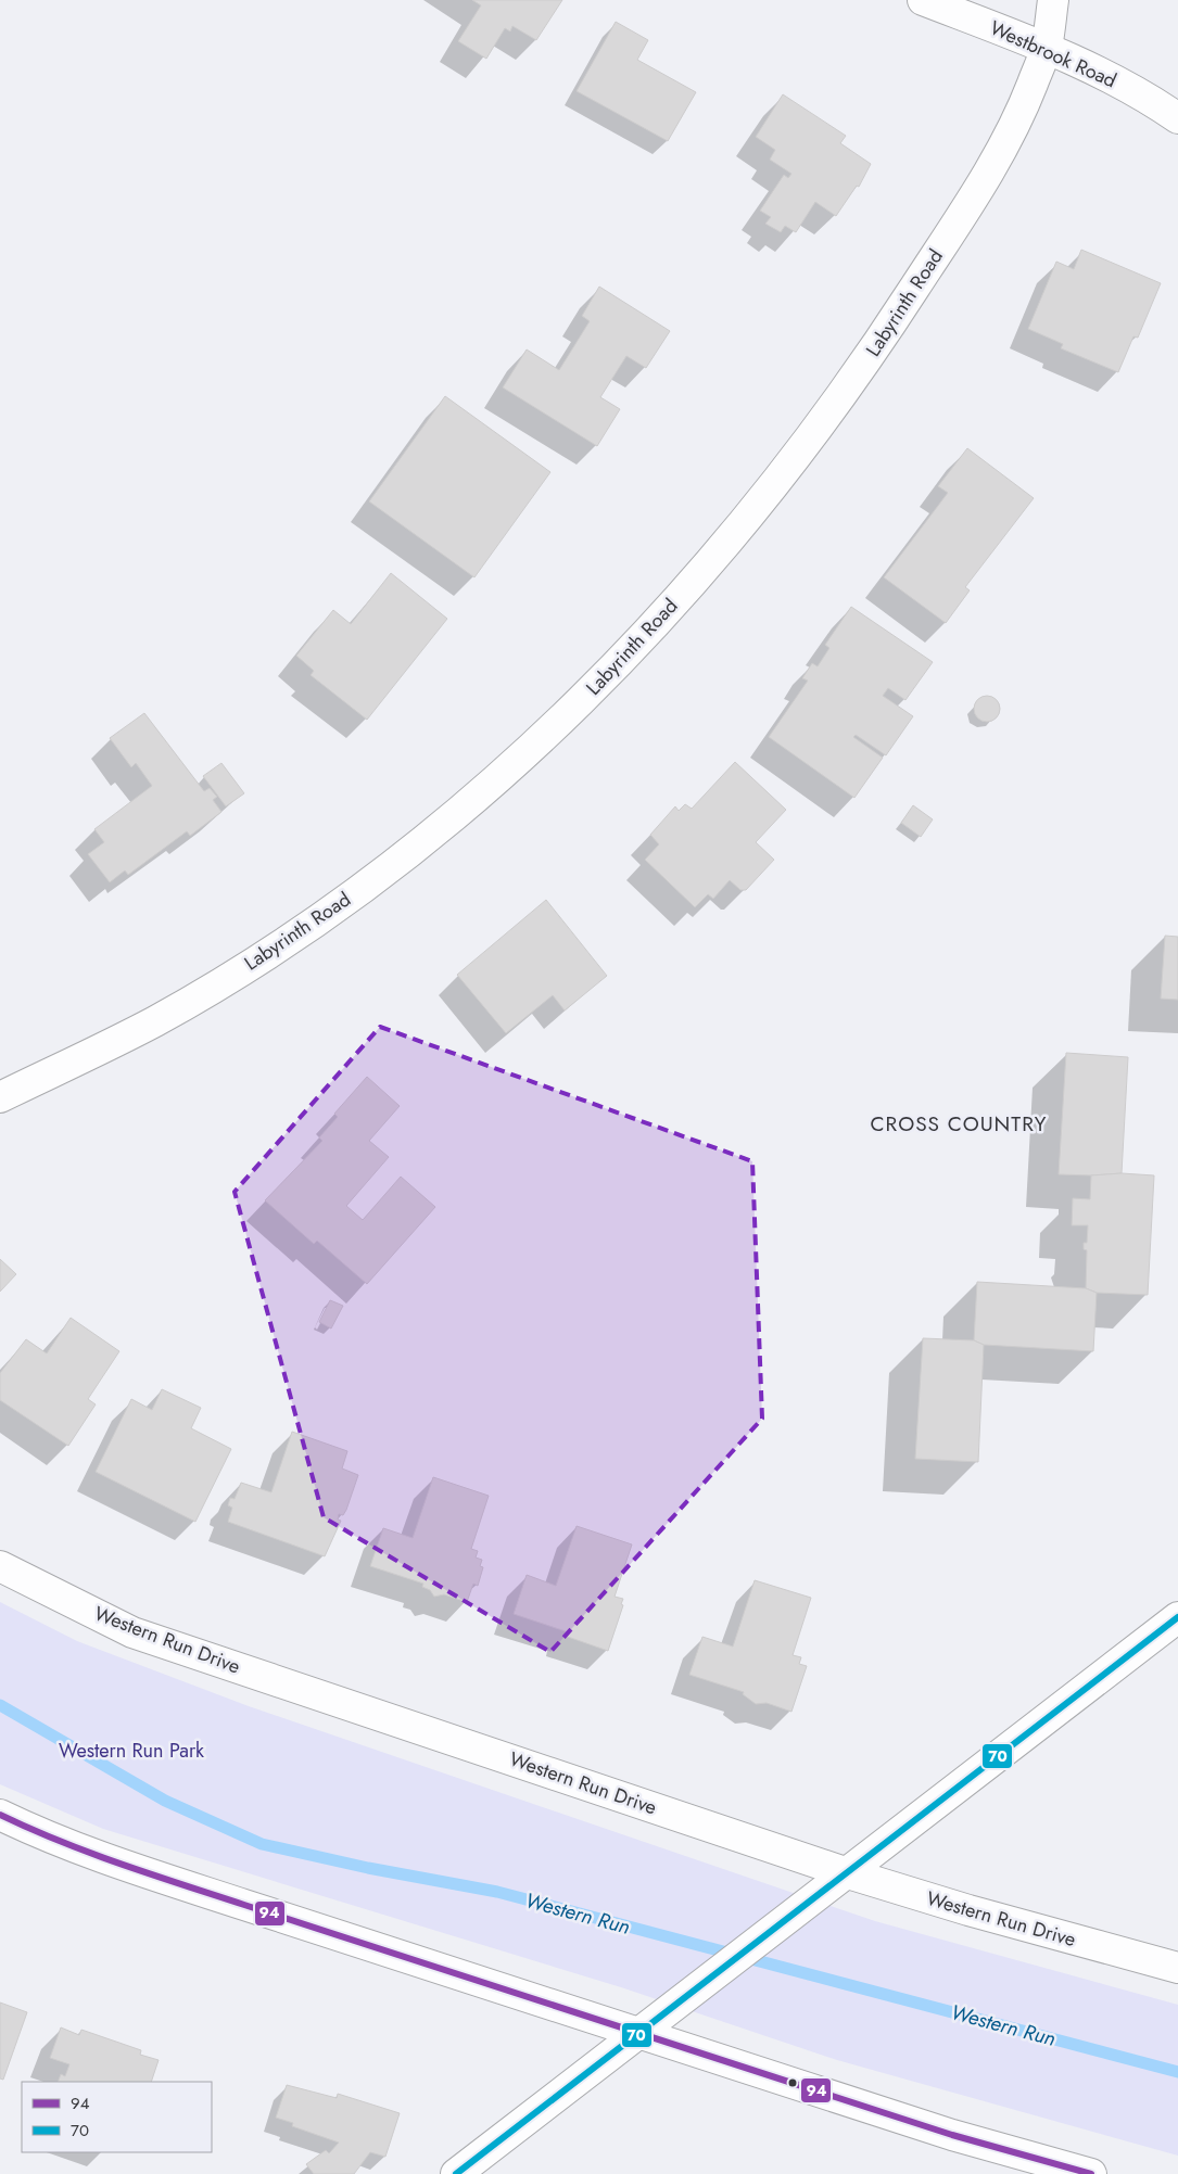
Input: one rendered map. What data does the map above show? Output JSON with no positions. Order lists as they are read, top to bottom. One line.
{"streets":{"street":["Westbrook Road","Labyrinth Road","Western Run Drive"]},"crossings":[["Westbrook Road","Labyrinth Road"]],"districts":["CROSS COUNTRY"],"water":["Western Run"],"parks":["Western Run Park"],"lines":["transit line 70","transit line 94"],"legend":["94","70"]}
